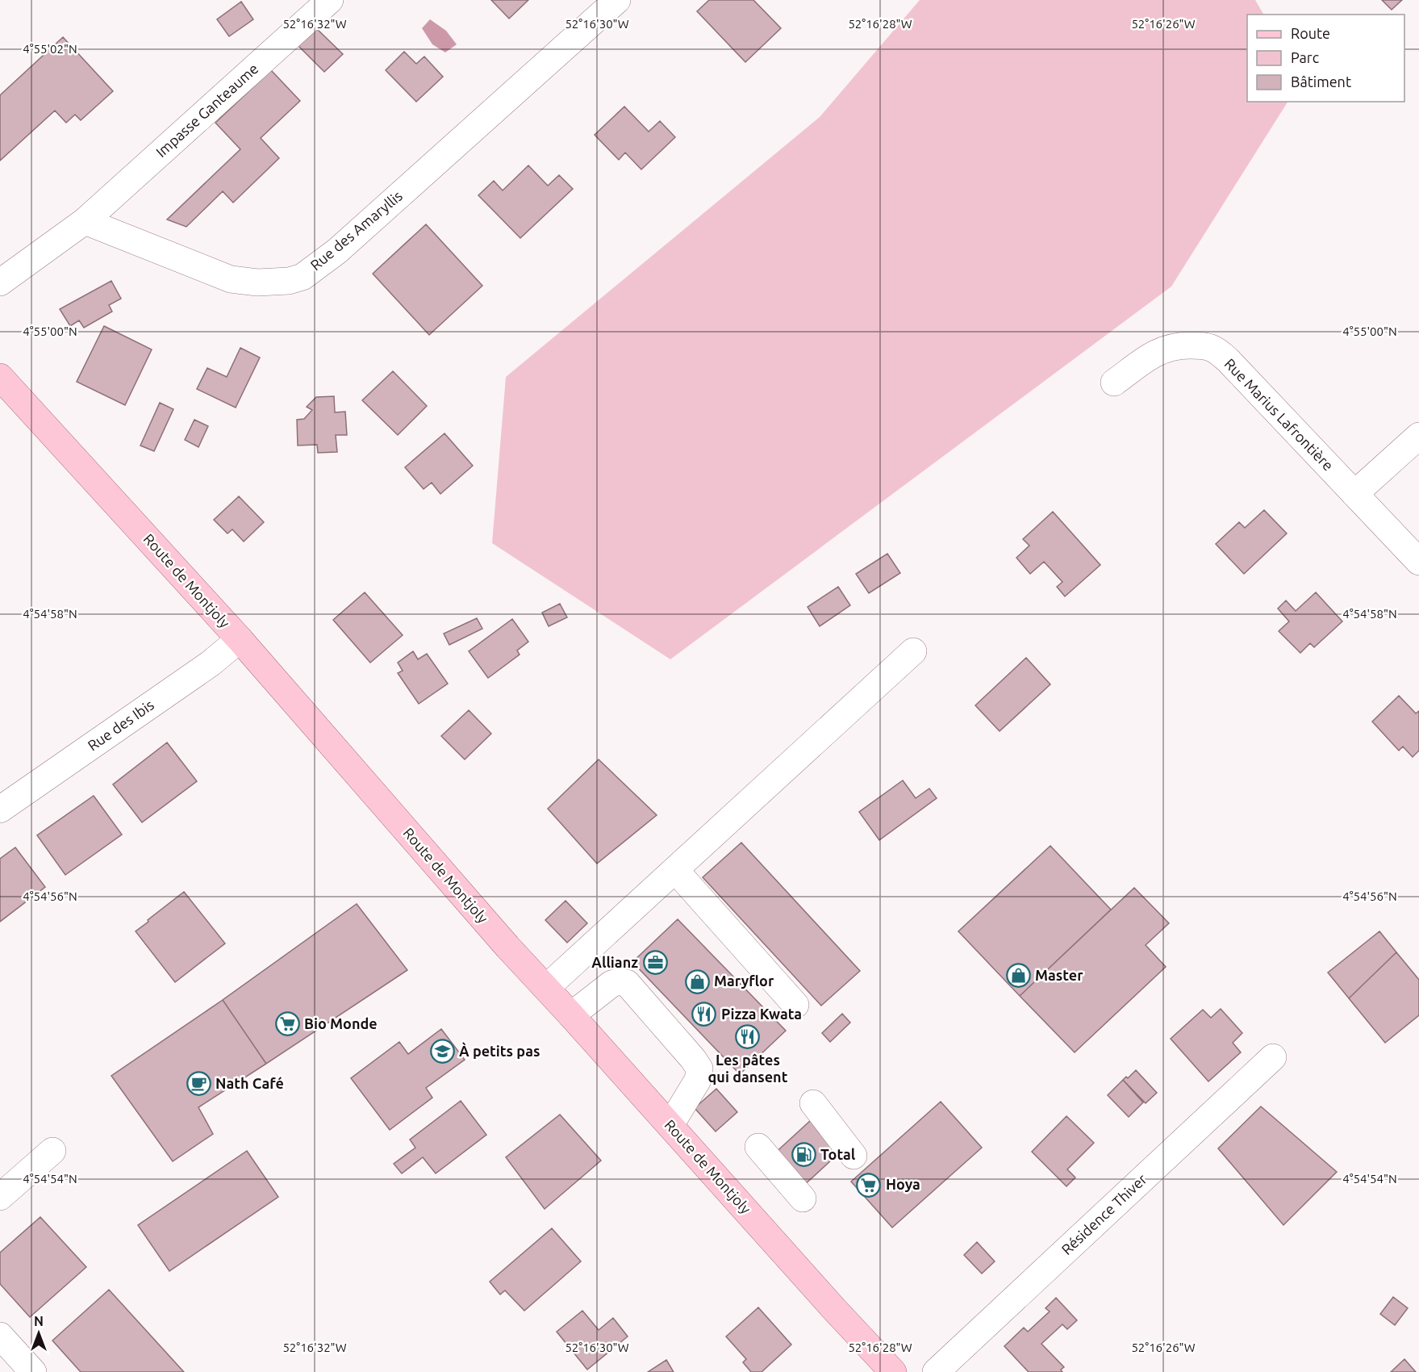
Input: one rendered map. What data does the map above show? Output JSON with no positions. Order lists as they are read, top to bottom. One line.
{"streets":{"main road":["Route de Montjoly"],"street":["Impasse Ganteaume","Rue des Amaryllis","Rue Marius Lafrontière","Rue des Ibis","Résidence Thiver"]},"crossings":[["Impasse Ganteaume","Rue des Amaryllis"],["Route de Montjoly","Rue des Ibis"]],"places":{"office":["Allianz"],"shop":["Master","Maryflor"],"restaurant":["Pizza Kwata","Les pâtes qui dansent"],"supermarket":["Bio Monde","Hoya"],"school or university":["À petits pas"],"cafe":["Nath Café"],"fuel station":["Total"]},"legend":["Route","Parc","Bâtiment"],"north":"top","coordinates":["52°16'32\"W","52°16'30\"W","52°16'28\"W","52°16'26\"W","4°55'02\"N","4°55'00\"N","4°54'58\"N","4°54'56\"N","4°54'54\"N"]}
